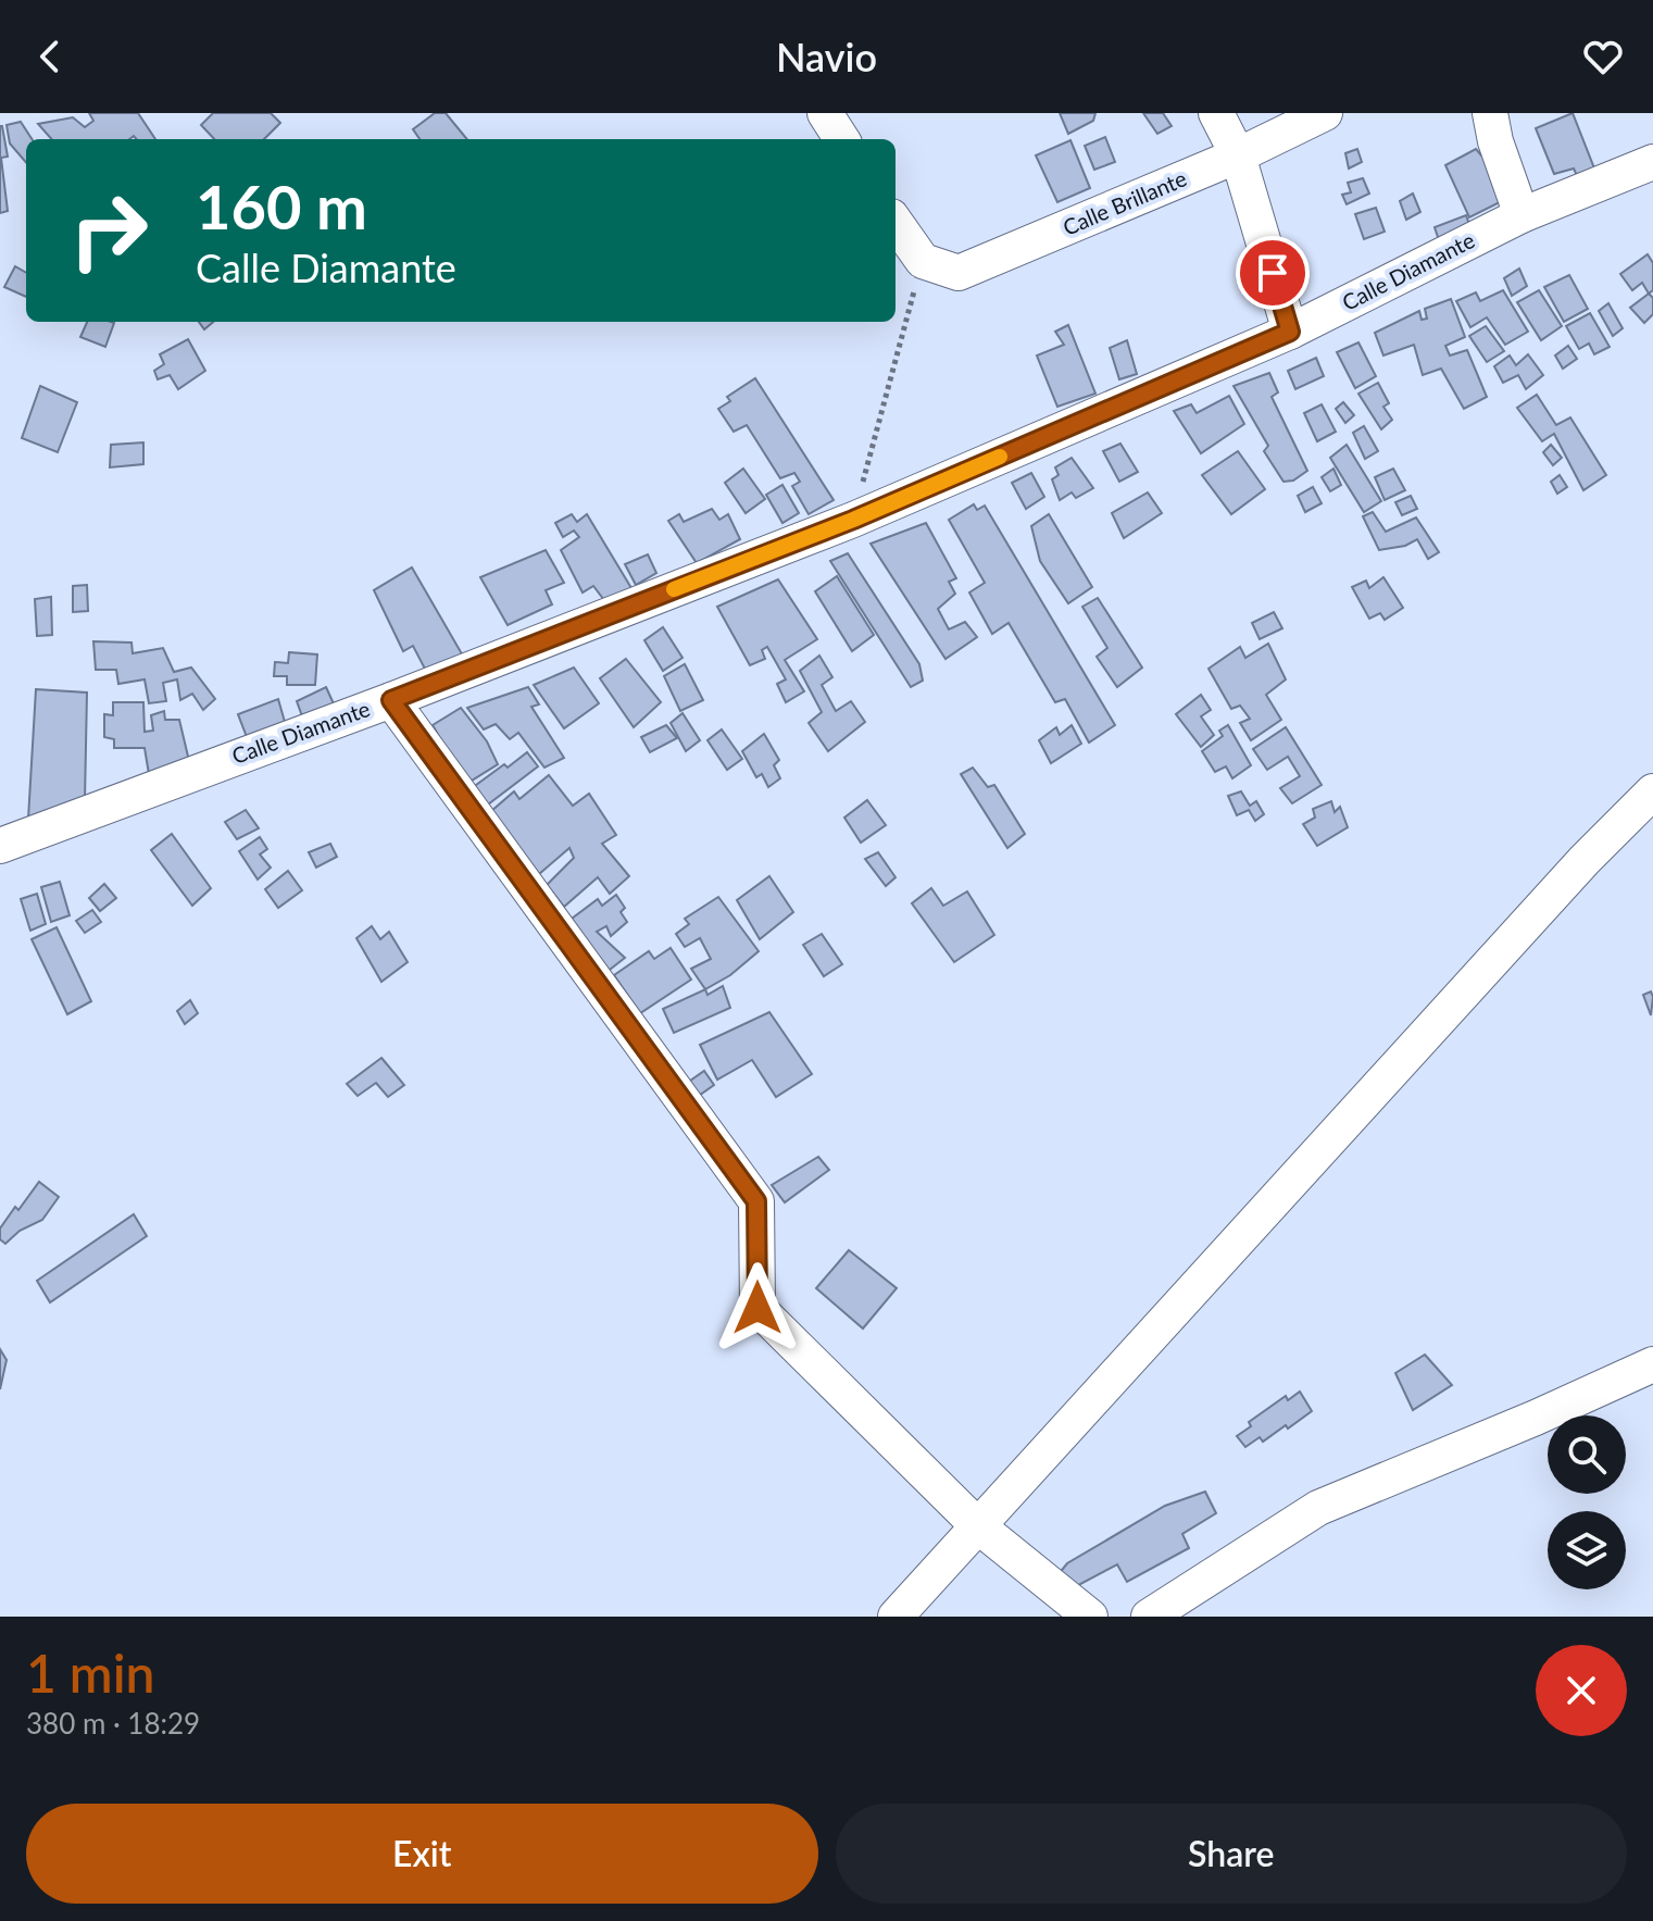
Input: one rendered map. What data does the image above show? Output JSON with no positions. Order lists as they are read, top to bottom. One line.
{"streets":{"street":["Calle Brillante","Calle Diamante"]},"page":{"header":"Navio","turn":["160 m","Calle Diamante"],"heading":["1 min","380 m · 18:29"],"buttons":["Exit","Share"]}}
